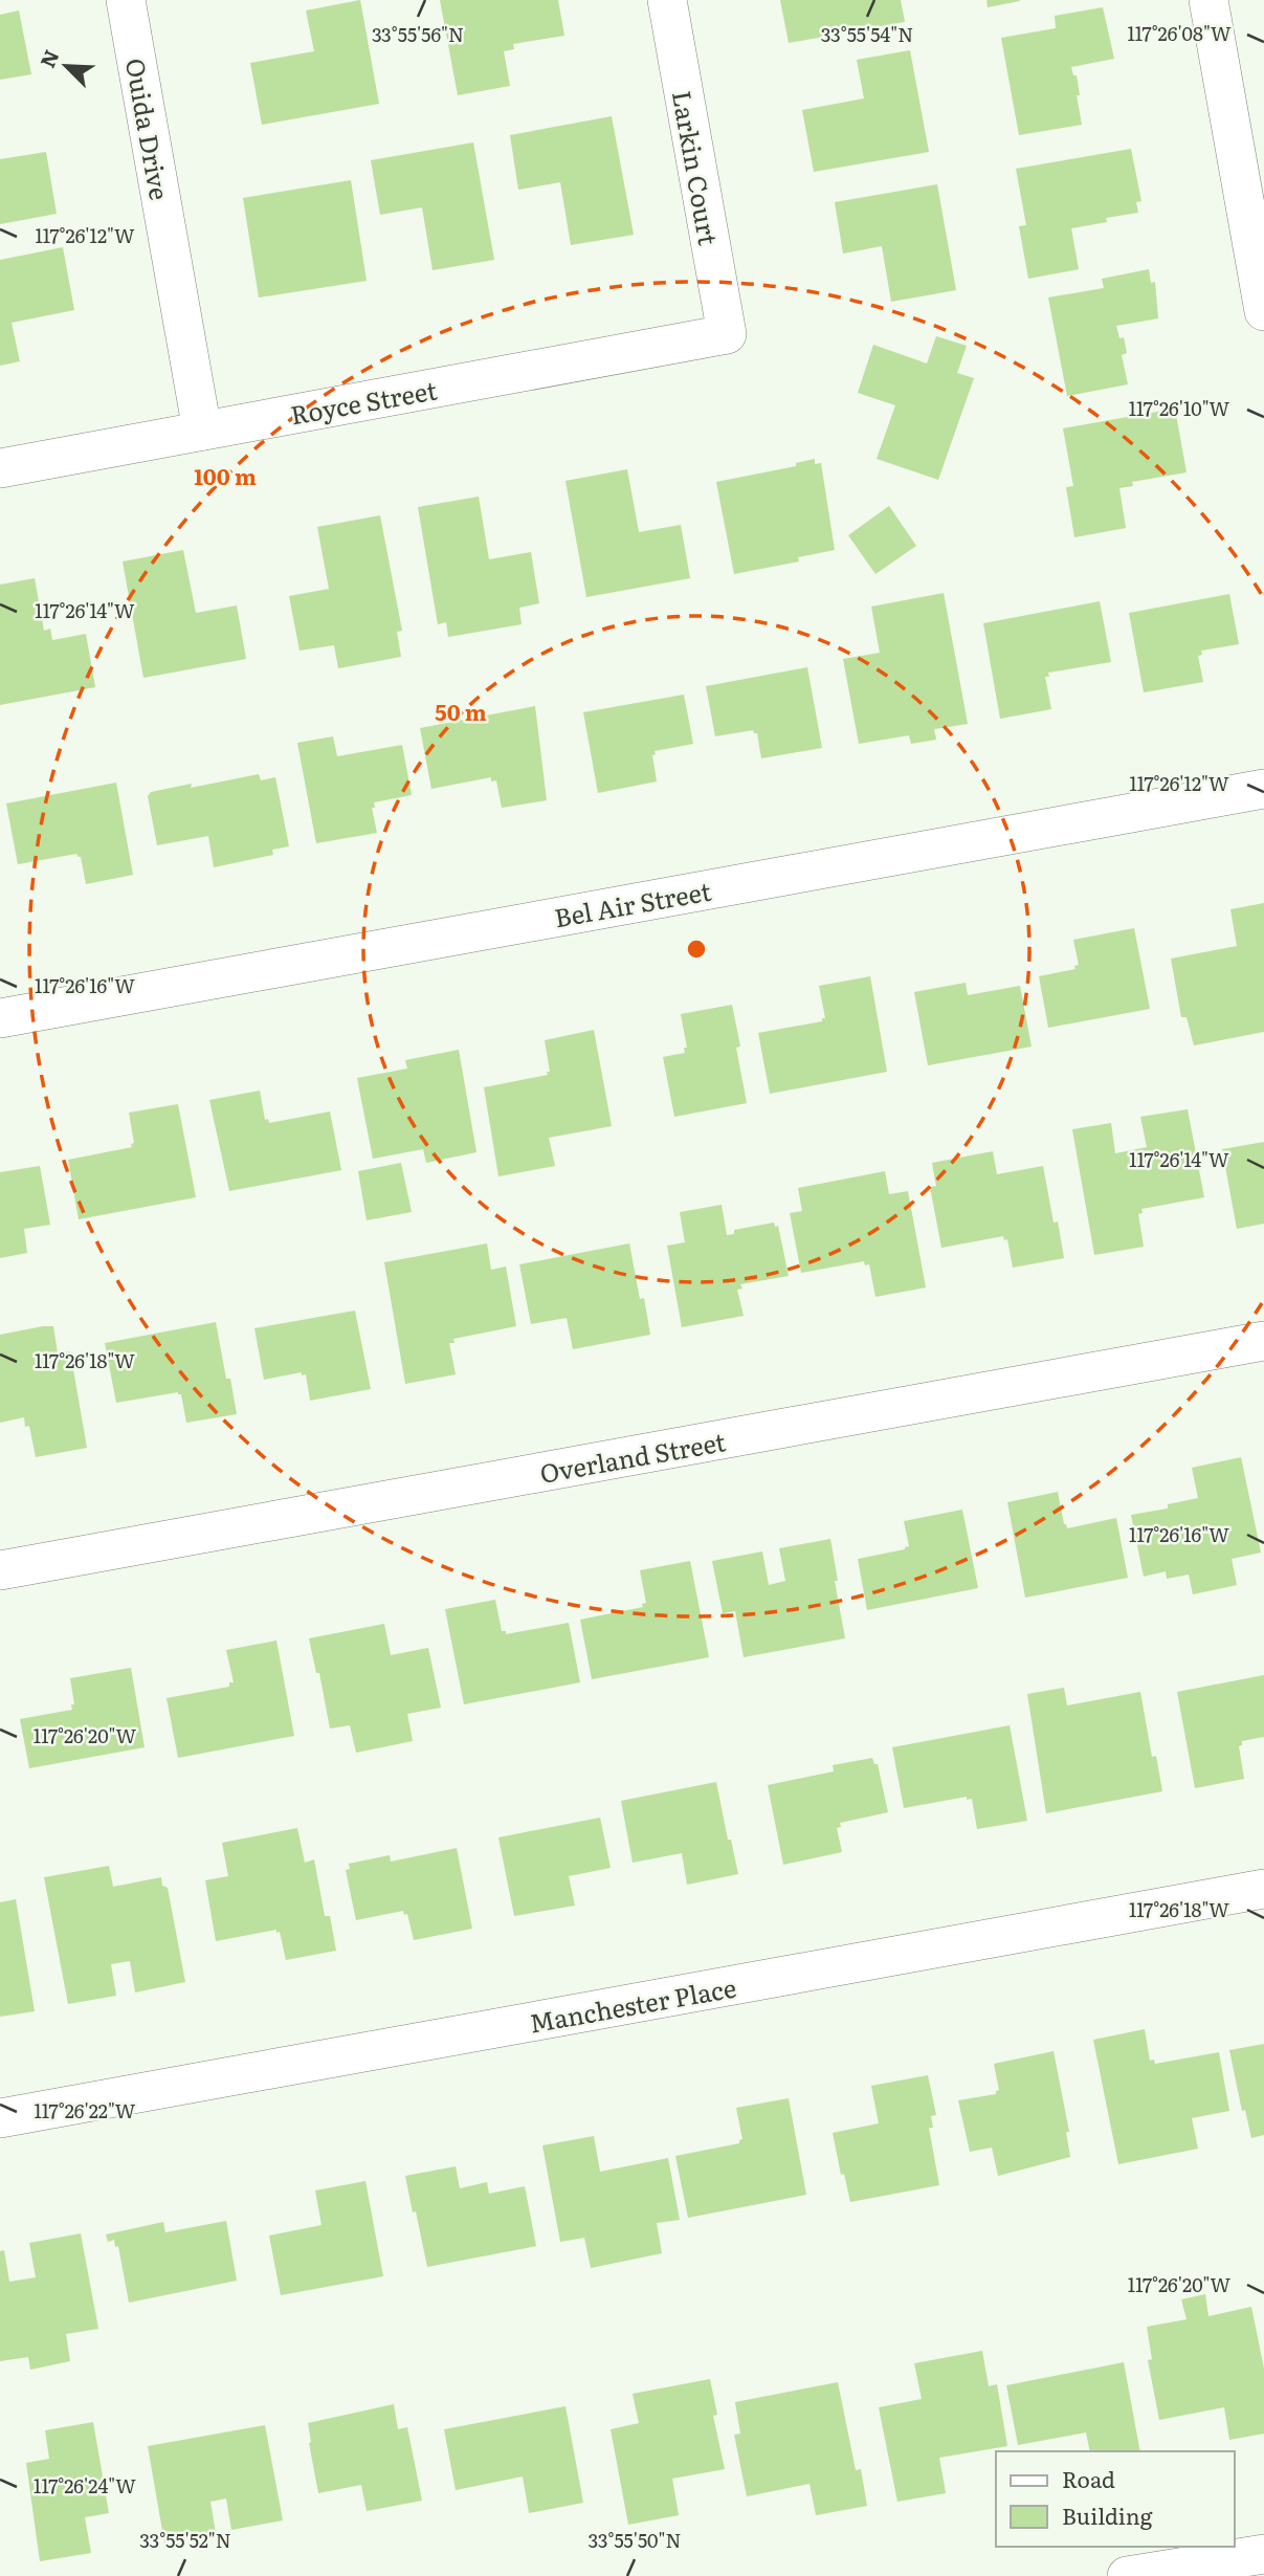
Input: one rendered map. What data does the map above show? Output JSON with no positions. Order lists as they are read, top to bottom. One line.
{"streets":{"street":["Ouida Drive","Larkin Court","Royce Street","Bel Air Street","Overland Street","Manchester Place"]},"crossings":[["Ouida Drive","Royce Street"],["Larkin Court","Royce Street"]],"legend":["Road","Building"],"north":"top left","coordinates":["117°26'08\"W","33°55'56\"N","33°55'54\"N","117°26'12\"W","117°26'10\"W","117°26'14\"W","117°26'16\"W","117°26'18\"W","117°26'20\"W","117°26'22\"W","117°26'24\"W","33°55'52\"N","33°55'50\"N"],"rings":["100 m","50 m"]}
